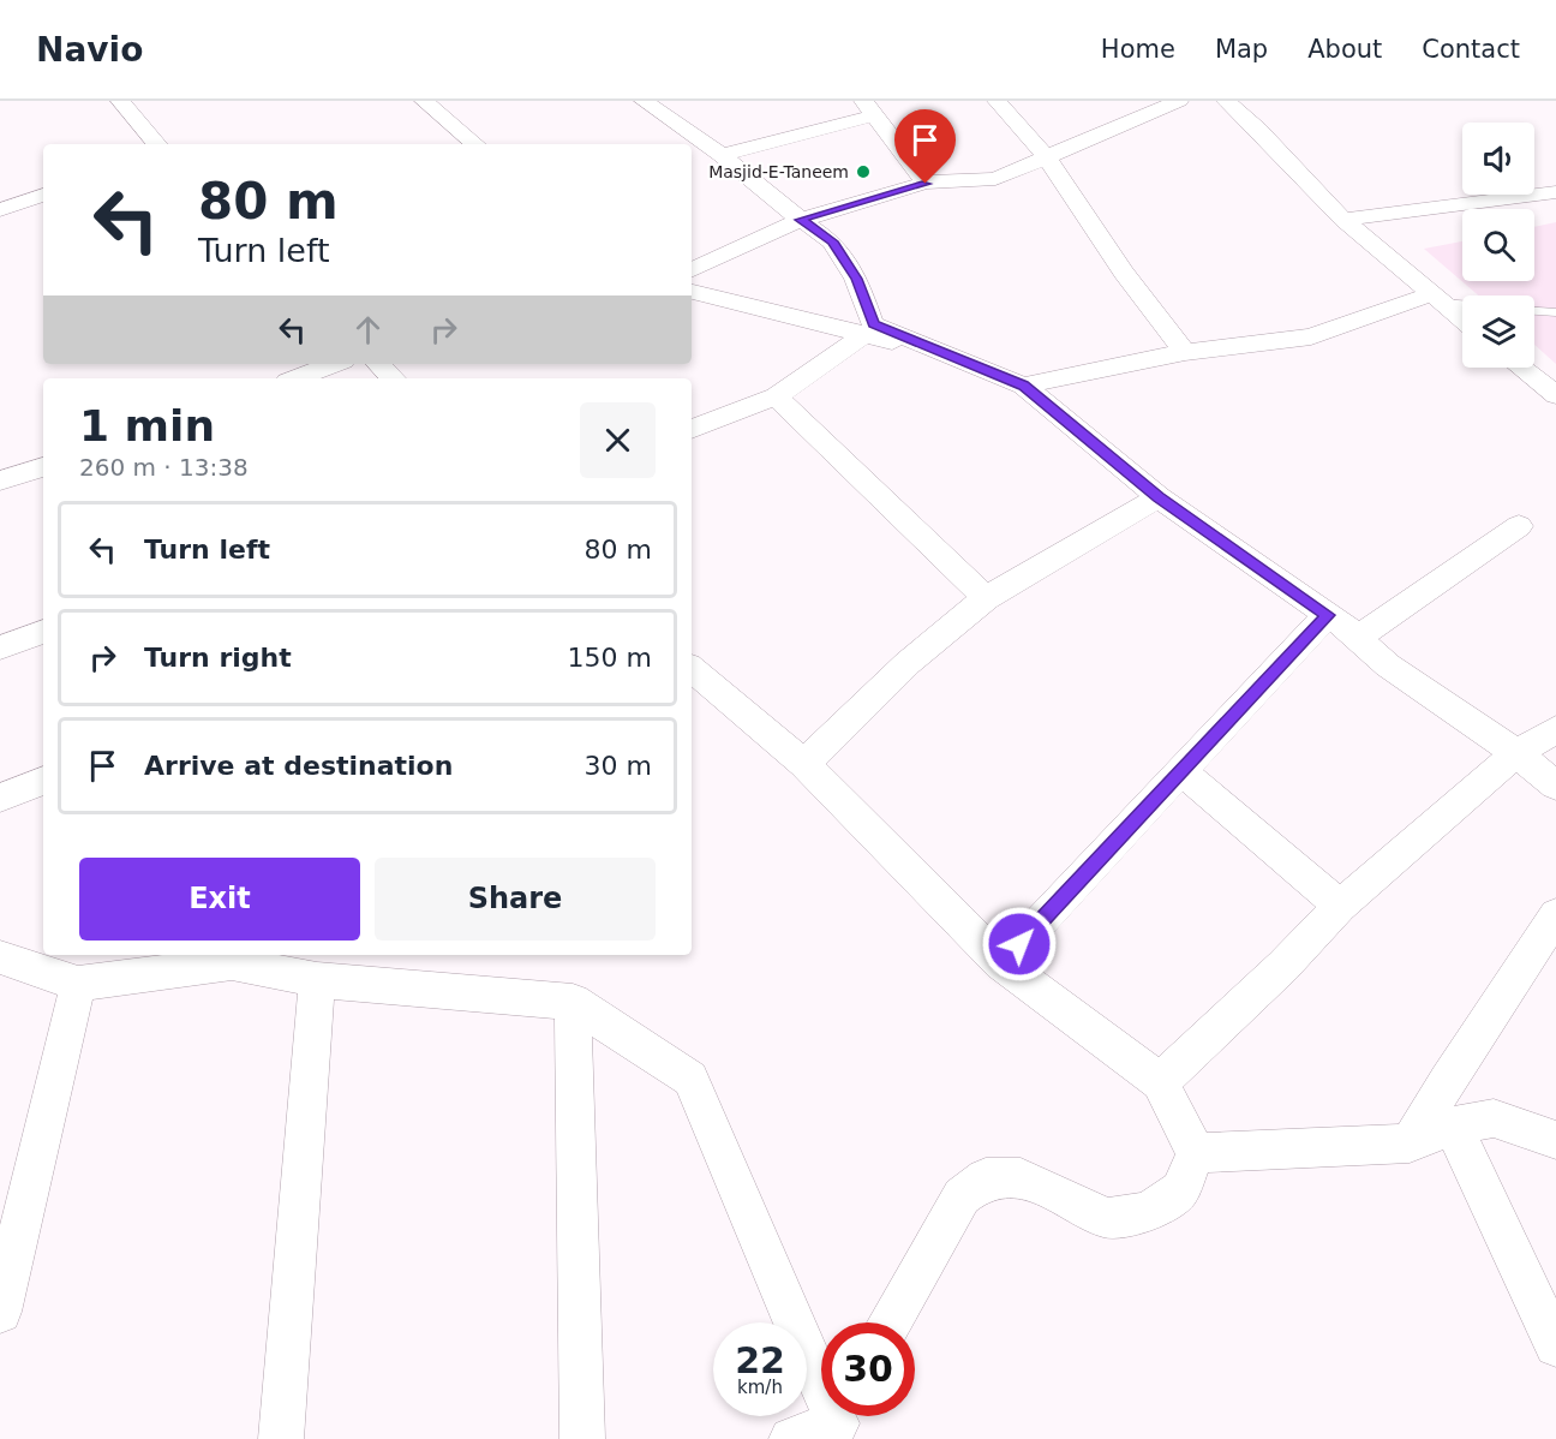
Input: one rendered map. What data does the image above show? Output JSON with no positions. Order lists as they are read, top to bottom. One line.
{"places":["Masjid-E-Taneem"],"page":{"header":"Navio","nav":["Home","Map","About","Contact"],"turn":["80 m","Turn left"],"heading":["1 min","260 m · 13:38"],"list":[{"name":"Turn left","value":"80 m"},{"name":"Turn right","value":"150 m"},{"name":"Arrive at destination","value":"30 m"}],"buttons":["Exit","Share"],"speed":"22 km/h","limit":"30"}}
